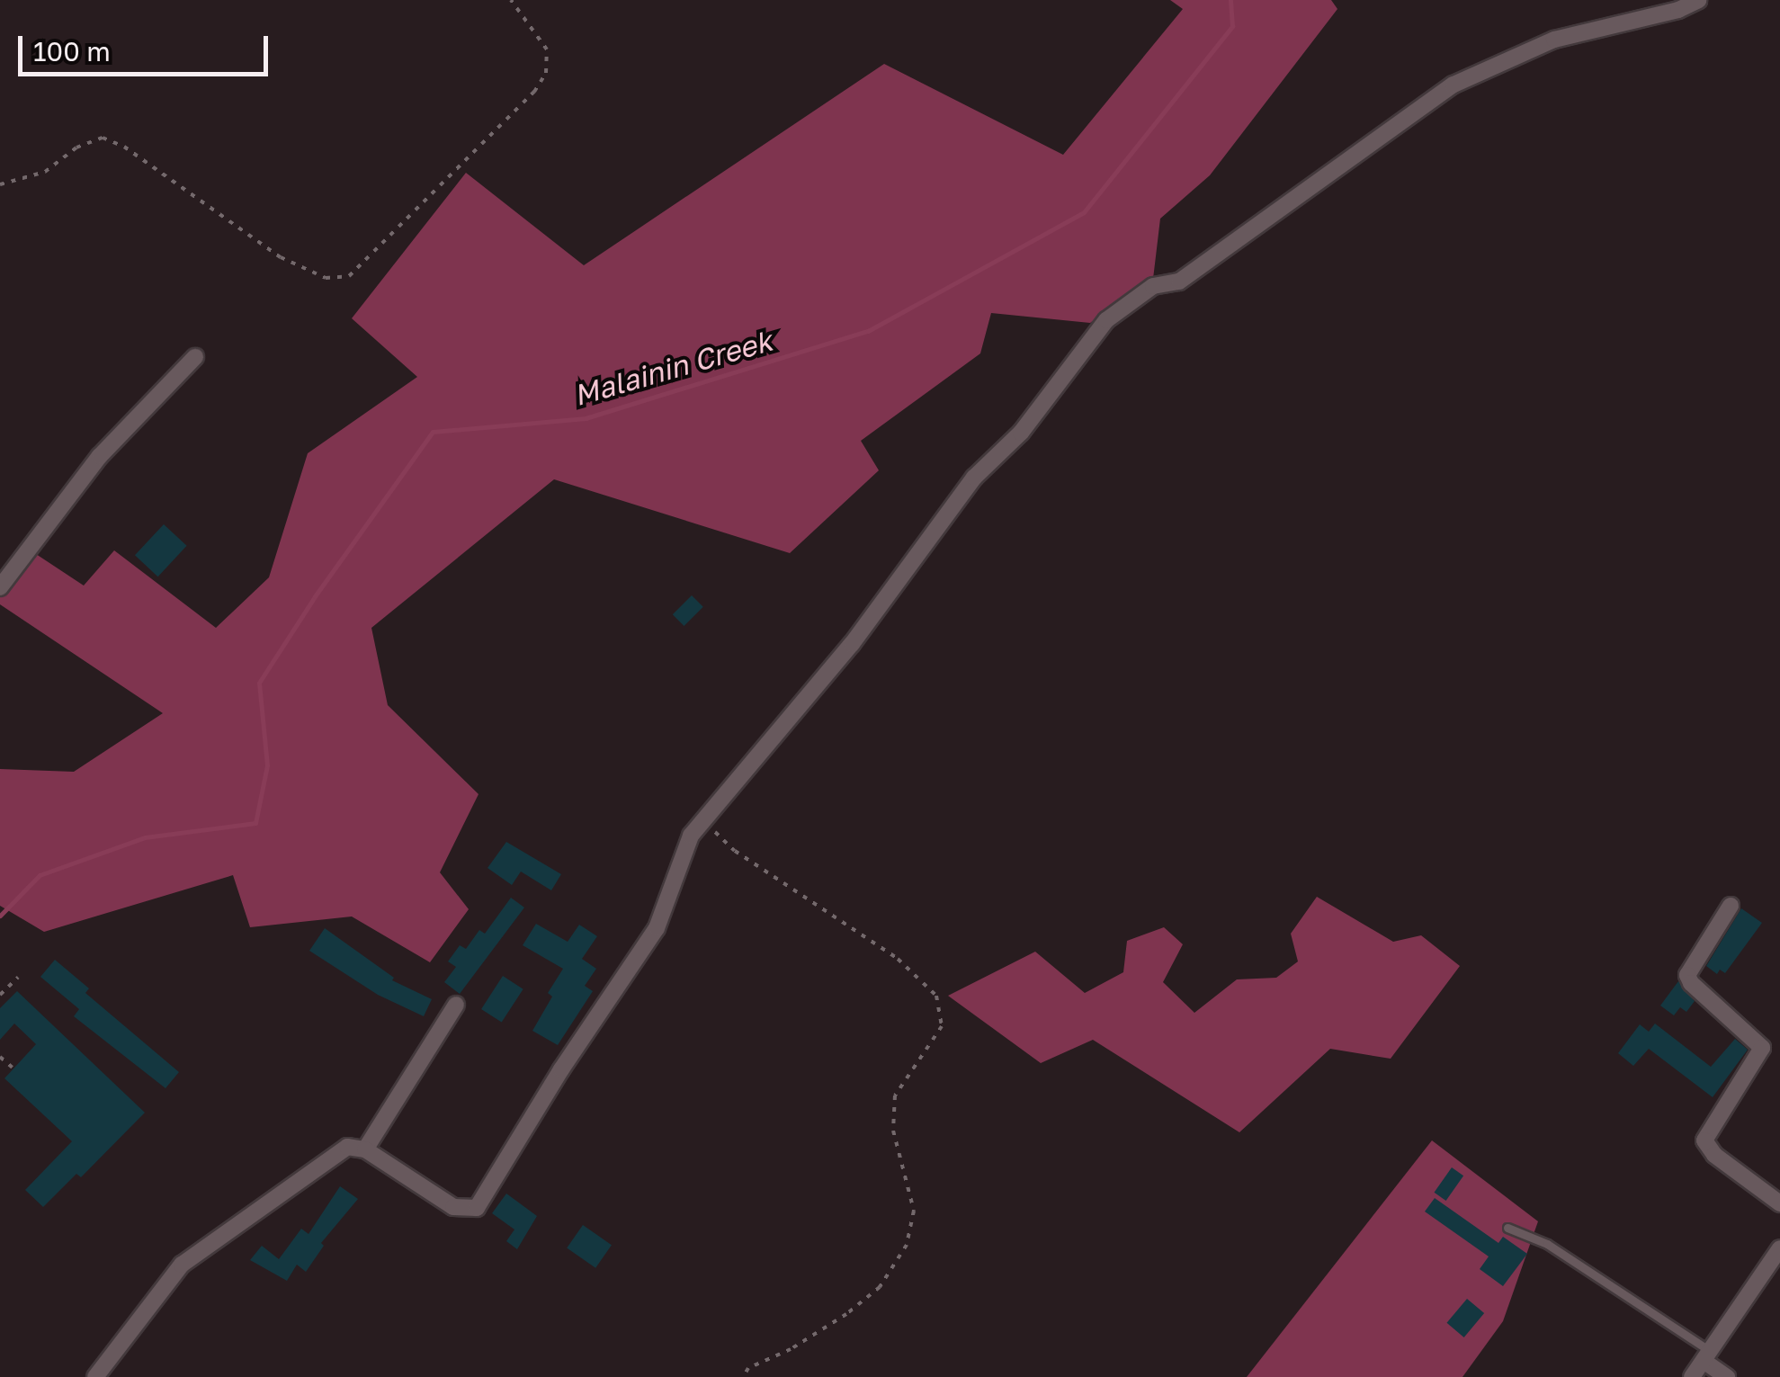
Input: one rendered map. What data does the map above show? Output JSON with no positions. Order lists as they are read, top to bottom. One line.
{"water":["Malainin Creek"],"scale_bar":"100 m"}
